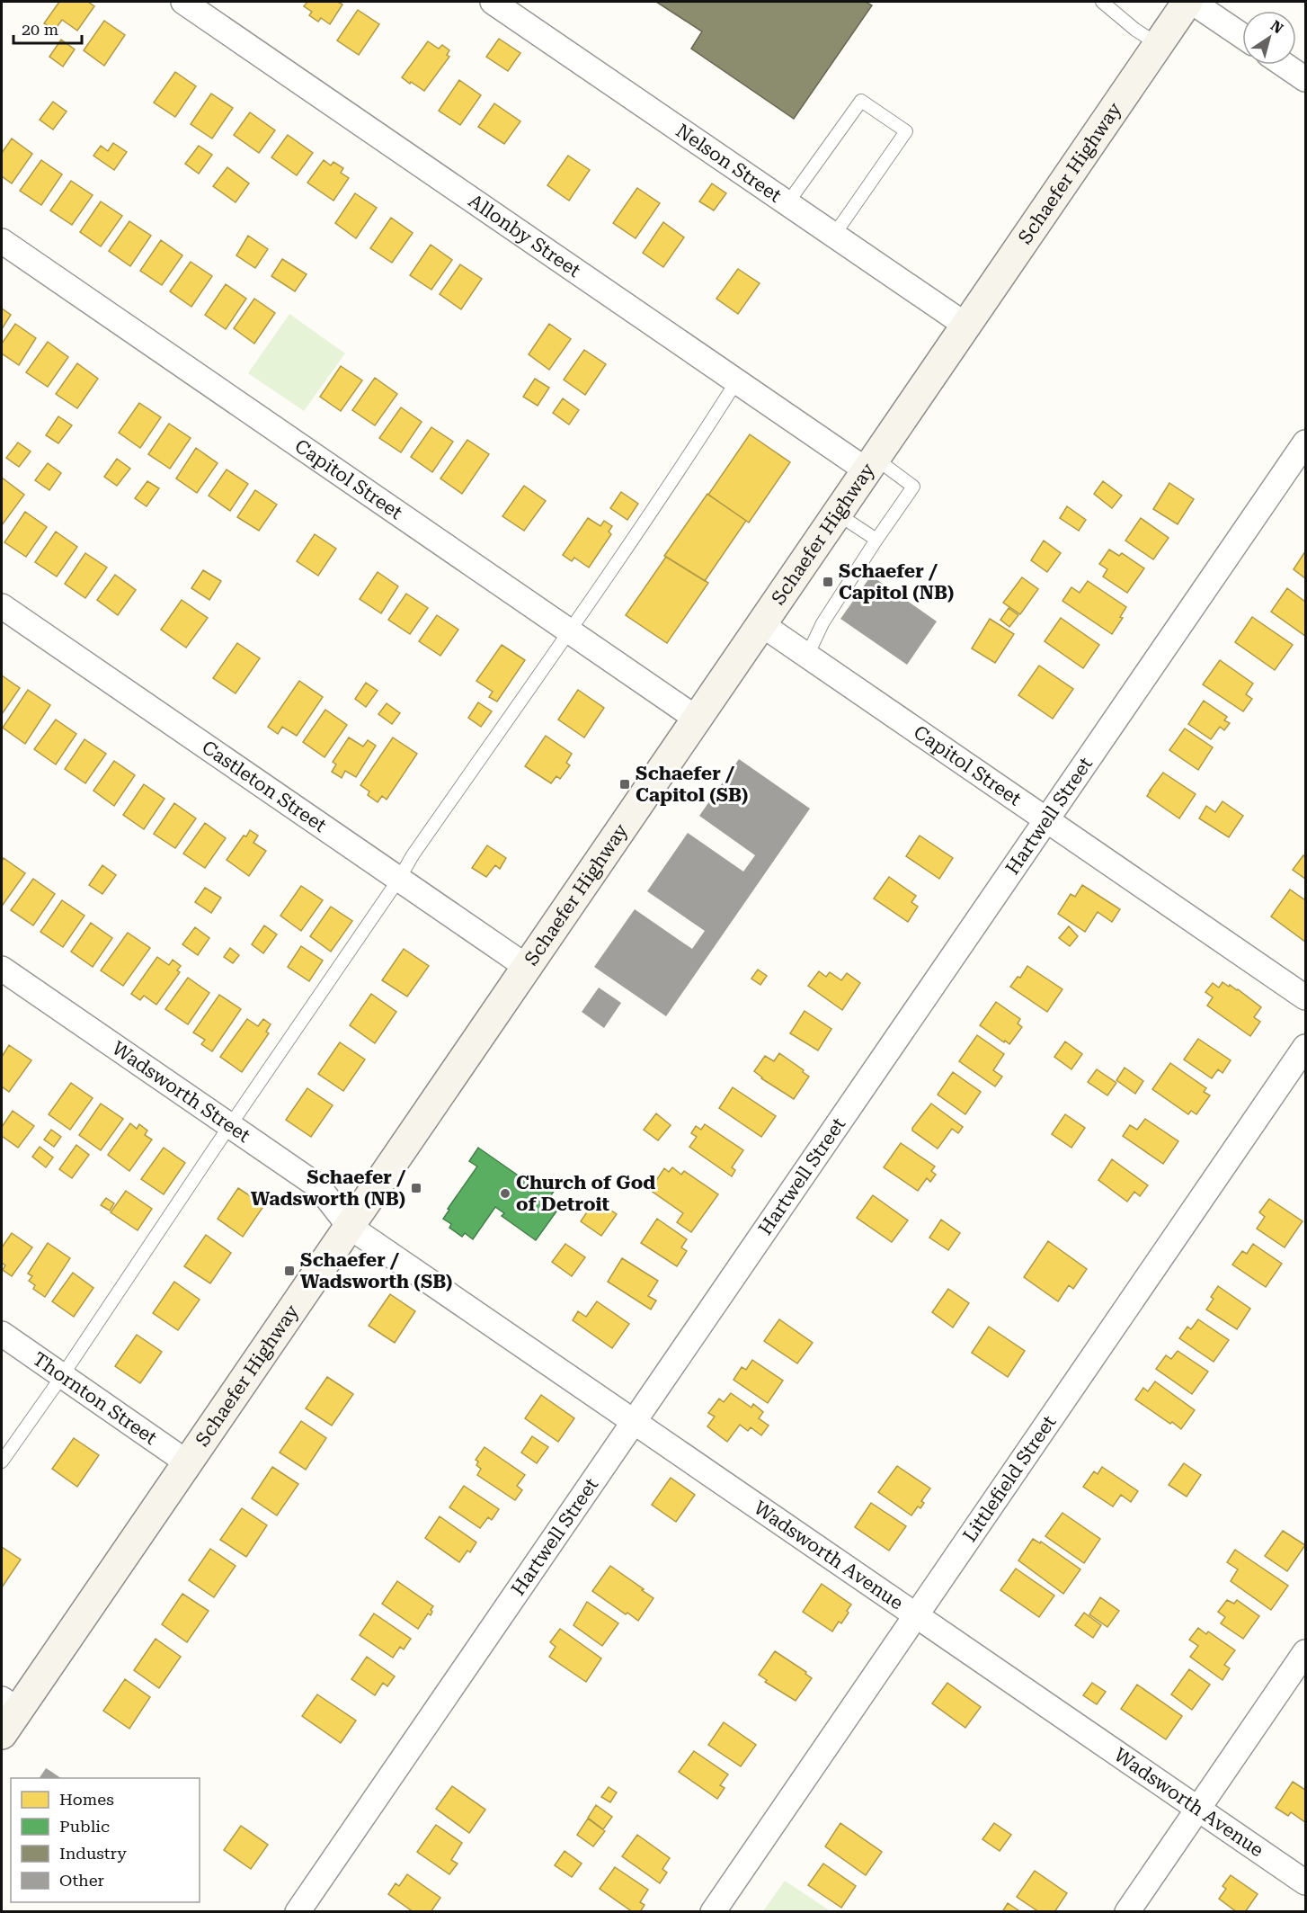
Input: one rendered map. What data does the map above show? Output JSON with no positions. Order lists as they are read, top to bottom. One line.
{"streets":{"street":["Nelson Street","Schaefer Highway","Allonby Street","Capitol Street","Castleton Street","Hartwell Street","Wadsworth Street","Thornton Street","Littlefield Street","Wadsworth Avenue"]},"crossings":[["Nelson Street","Schaefer Highway"],["Schaefer Highway","Allonby Street"],["Schaefer Highway","Capitol Street"],["Schaefer Highway","Castleton Street"],["Schaefer Highway","Wadsworth Street"],["Schaefer Highway","Thornton Street"],["Schaefer Highway","Wadsworth Avenue"],["Capitol Street","Hartwell Street"],["Hartwell Street","Wadsworth Avenue"],["Wadsworth Street","Wadsworth Avenue"],["Littlefield Street","Wadsworth Avenue"]],"places":{"transit":["Schaefer / Capitol (NB)","Schaefer / Capitol (SB)","Schaefer / Wadsworth (NB)","Schaefer / Wadsworth (SB)"],"other":["Church of God of Detroit"]},"legend":["Homes","Public","Industry","Other"],"scale_bar":"20 m","north":"top right"}
